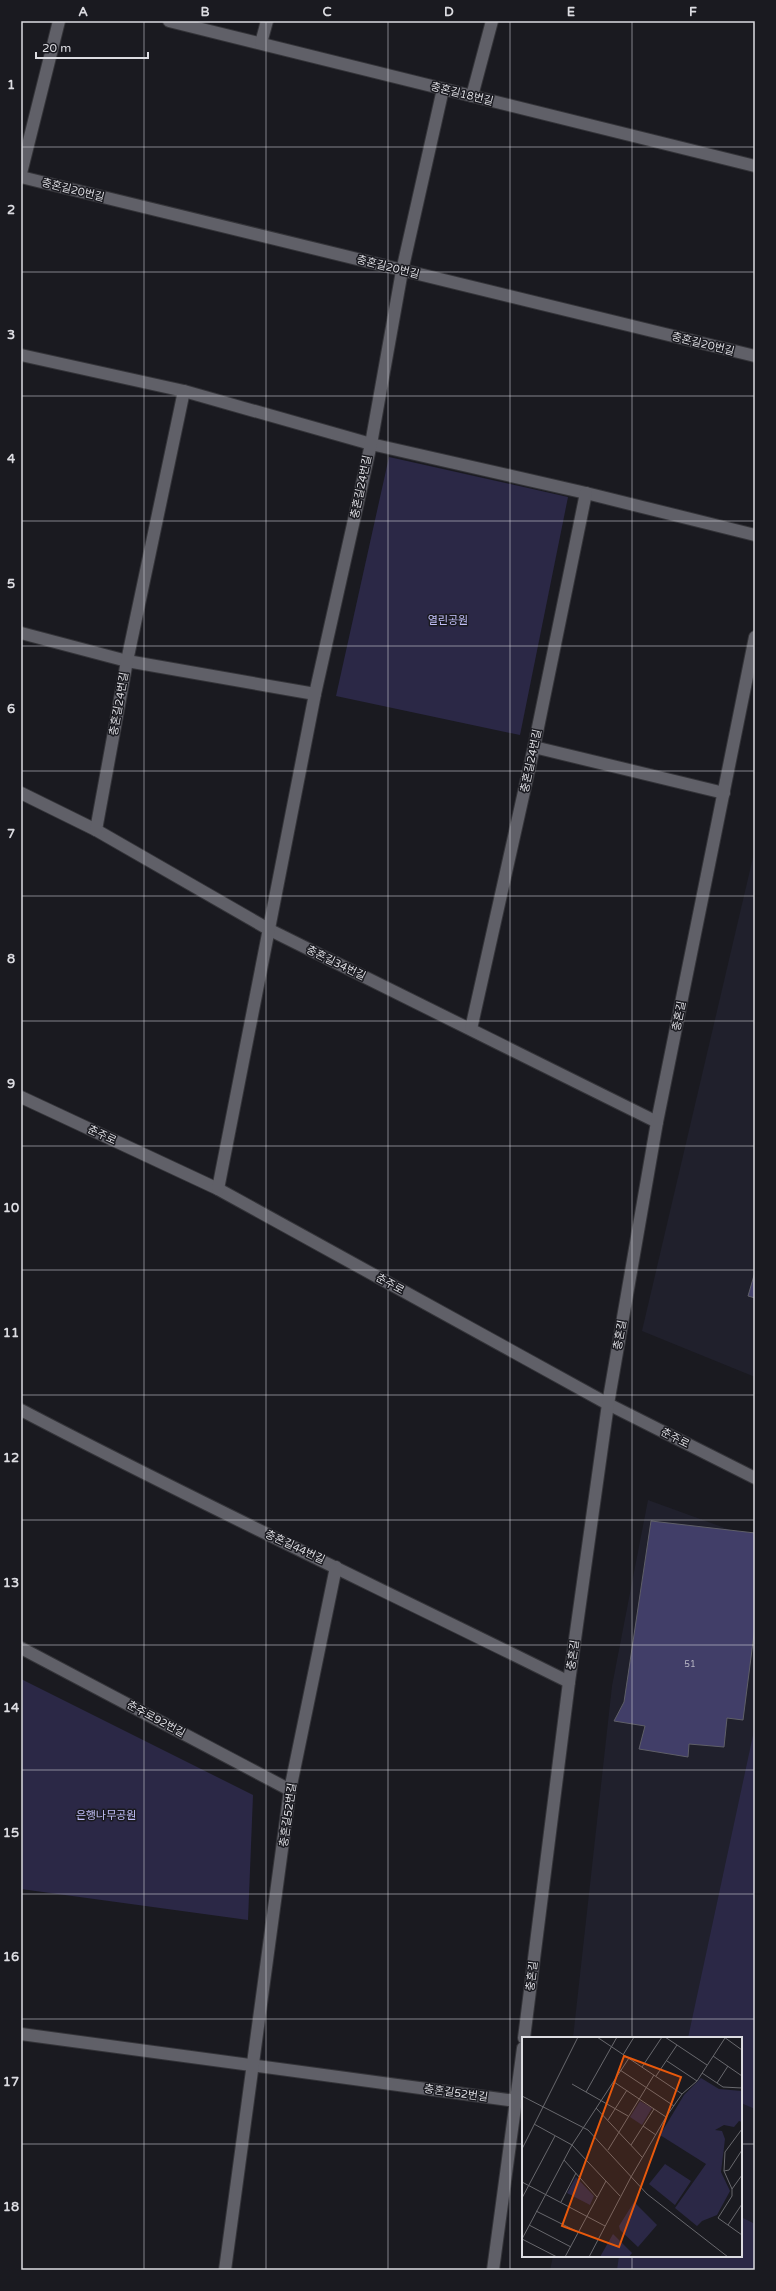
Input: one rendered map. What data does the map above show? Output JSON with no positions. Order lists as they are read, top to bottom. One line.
{"streets":{"street":["충혼길18번길","충혼길20번길","충혼길24번길","충혼길34번길","충혼길","춘주로","충혼길44번길","춘주로92번길","충혼길52번길"]},"crossings":[["충혼길24번길","충혼길34번길"],["충혼길24번길","춘주로"],["충혼길34번길","충혼길"],["충혼길","춘주로"],["충혼길","충혼길44번길"],["충혼길44번길","충혼길52번길"],["춘주로92번길","충혼길52번길"]],"parks":["열린공원","은행나무공원"],"house_numbers":["51"],"scale_bar":"20 m","grid":{"columns":["A","B","C","D","E","F"],"rows":["1","2","3","4","5","6","7","8","9","10","11","12","13","14","15","16","17","18"]}}
